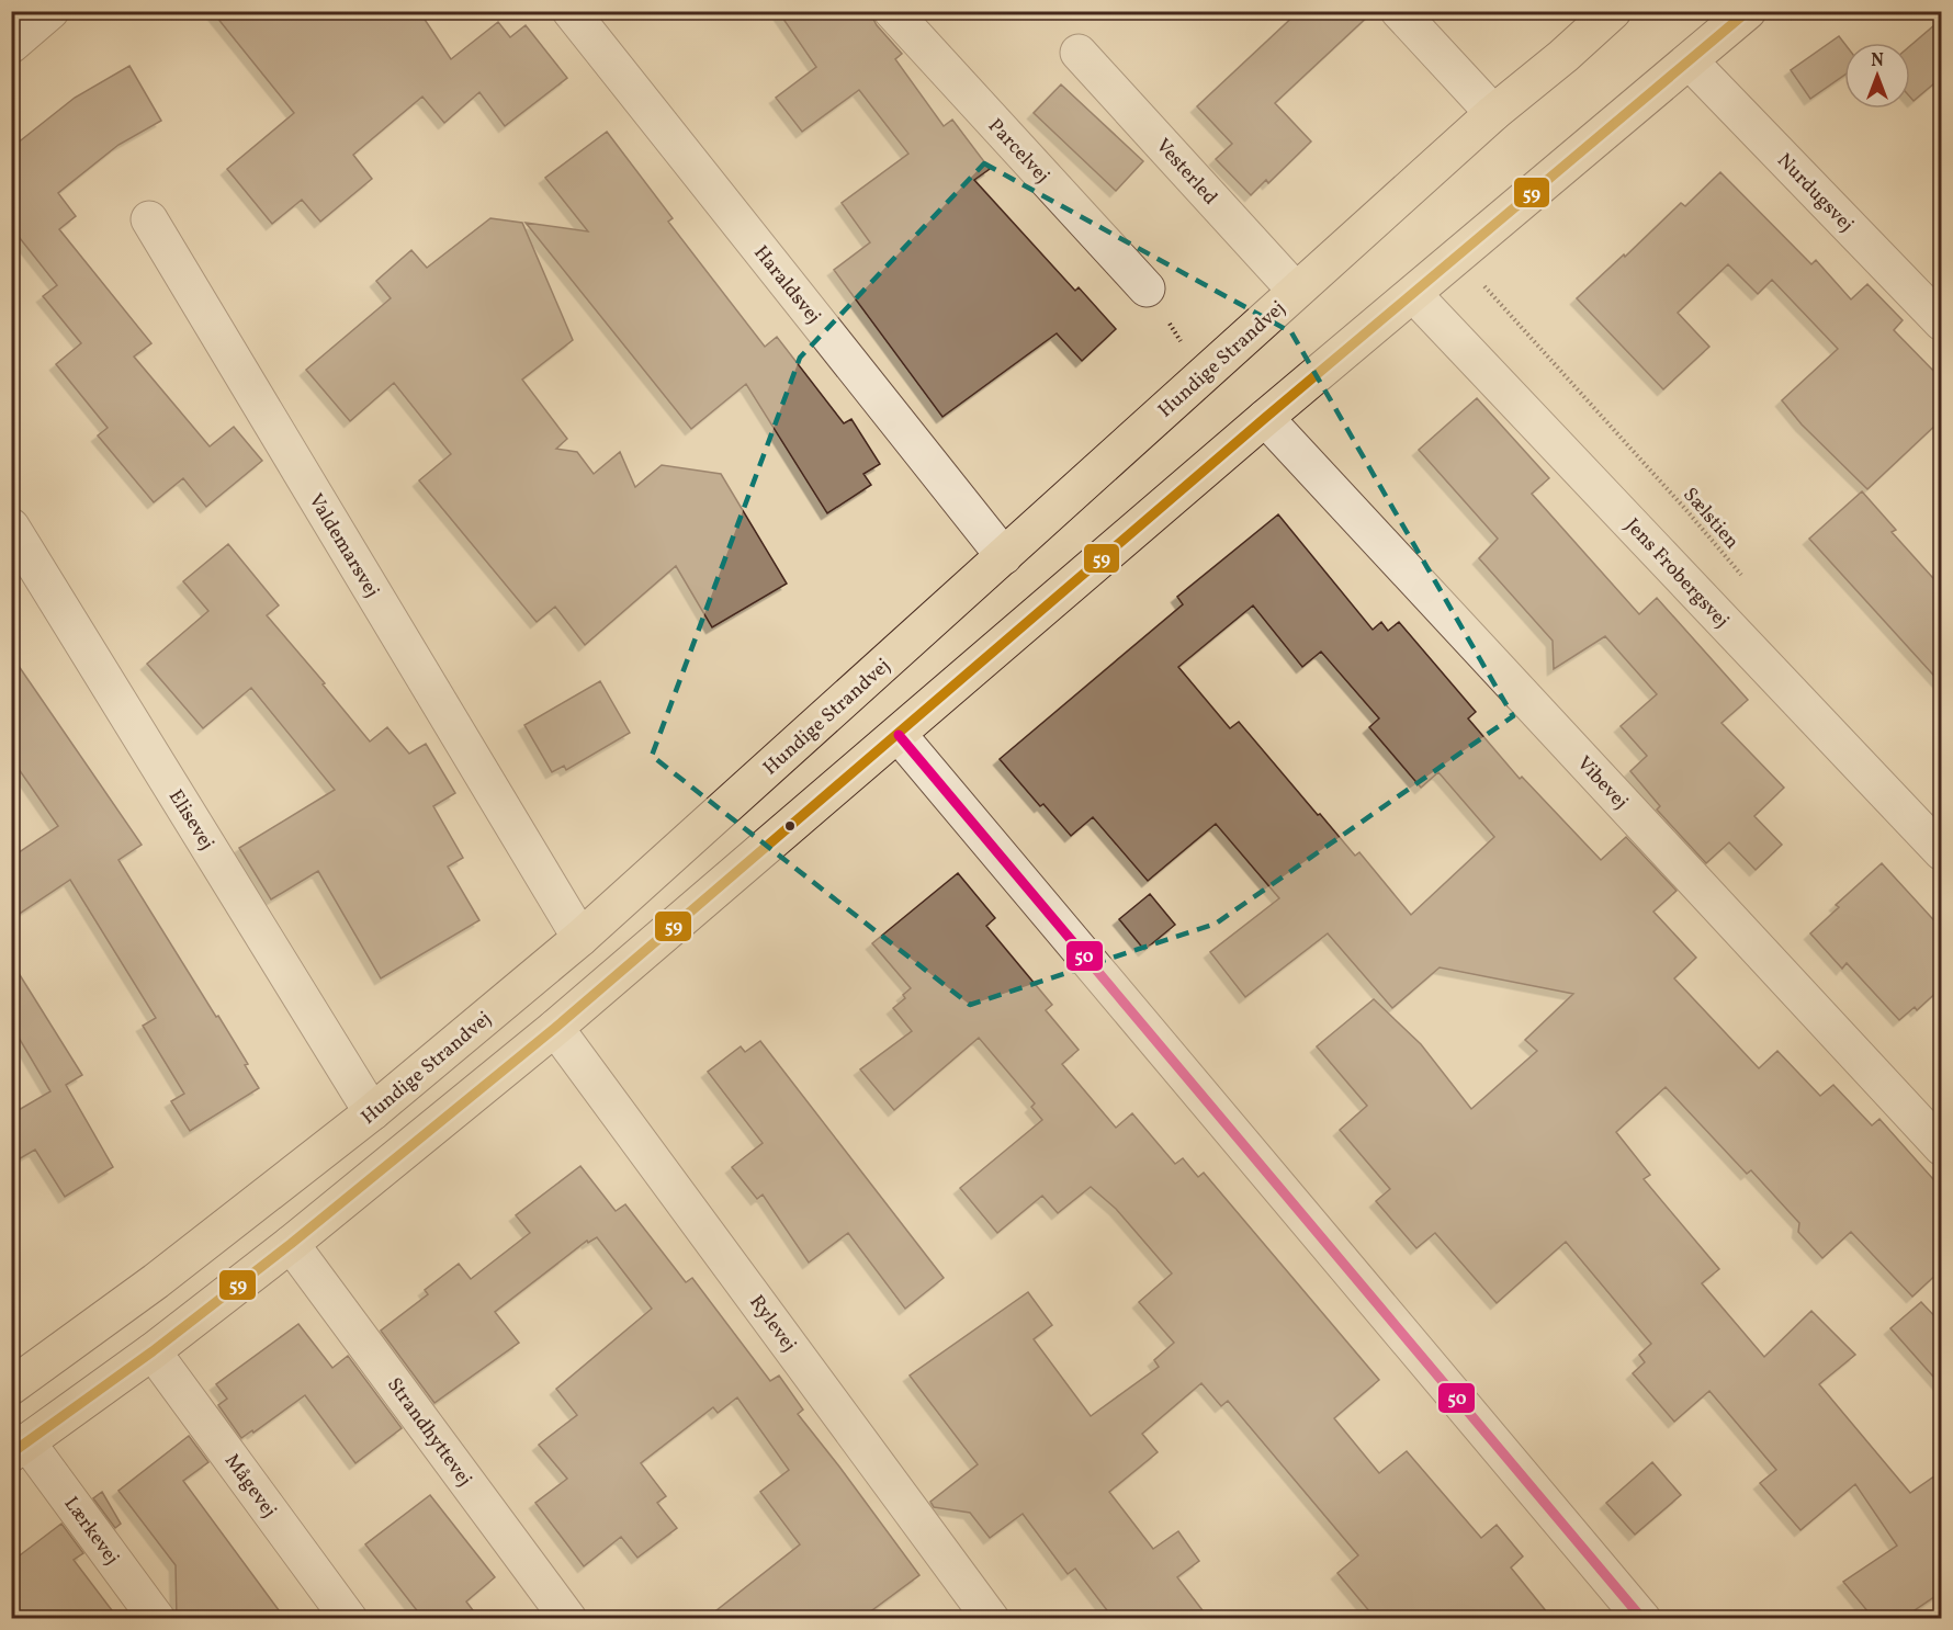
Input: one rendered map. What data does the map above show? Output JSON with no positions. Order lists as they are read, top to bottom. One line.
{"streets":{"main road":["Hundige Strandvej"],"street":["Parcelvej","Vesterled","Nurdugsvej","Haraldsvej","Valdemarsvej","Jens Frobergsvej","Vibevej","Elisevej","Rylevej","Strandhyttevej","Mågevej","Lærkevej"],"path":["Sælstien"]},"crossings":[["Vesterled","Hundige Strandvej"],["Haraldsvej","Hundige Strandvej"],["Hundige Strandvej","Valdemarsvej"],["Hundige Strandvej","Elisevej"]],"lines":["transit line 59","transit line 50"],"north":"top"}
